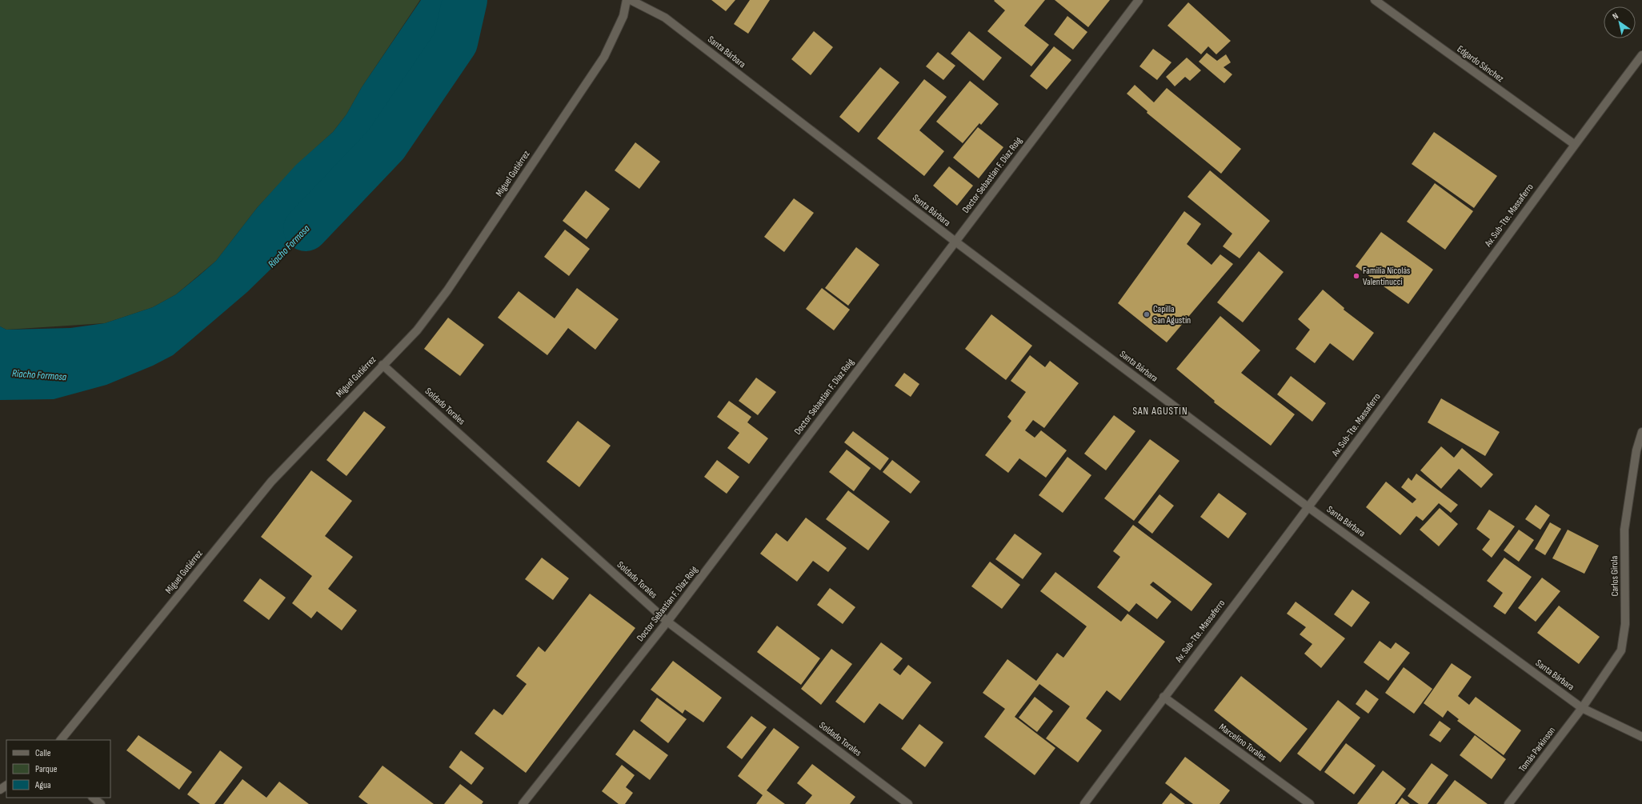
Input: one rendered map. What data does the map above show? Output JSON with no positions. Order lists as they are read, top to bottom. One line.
{"streets":{"street":["Santa Bárbara","Edgardo Sánchez","Miguel Gutiérrez","Doctor Sebastian F. Díaz Roig","Av. Sub-Tte. Massaferro","Soldado Torales","Carlos Girola","Marcelino Torales","Tomás Parkinson"]},"crossings":[["Santa Bárbara","Doctor Sebastian F. Díaz Roig"],["Santa Bárbara","Av. Sub-Tte. Massaferro"],["Santa Bárbara","Carlos Girola"],["Santa Bárbara","Tomás Parkinson"],["Edgardo Sánchez","Av. Sub-Tte. Massaferro"],["Miguel Gutiérrez","Soldado Torales"],["Doctor Sebastian F. Díaz Roig","Soldado Torales"],["Av. Sub-Tte. Massaferro","Marcelino Torales"],["Carlos Girola","Tomás Parkinson"]],"districts":["SAN AGUSTIN"],"water":["Riacho Formosa"],"places":["Familia Nicolás Valentinucci","Capilla San Agustín"],"legend":["Calle","Parque","Agua"],"north":"top left"}
